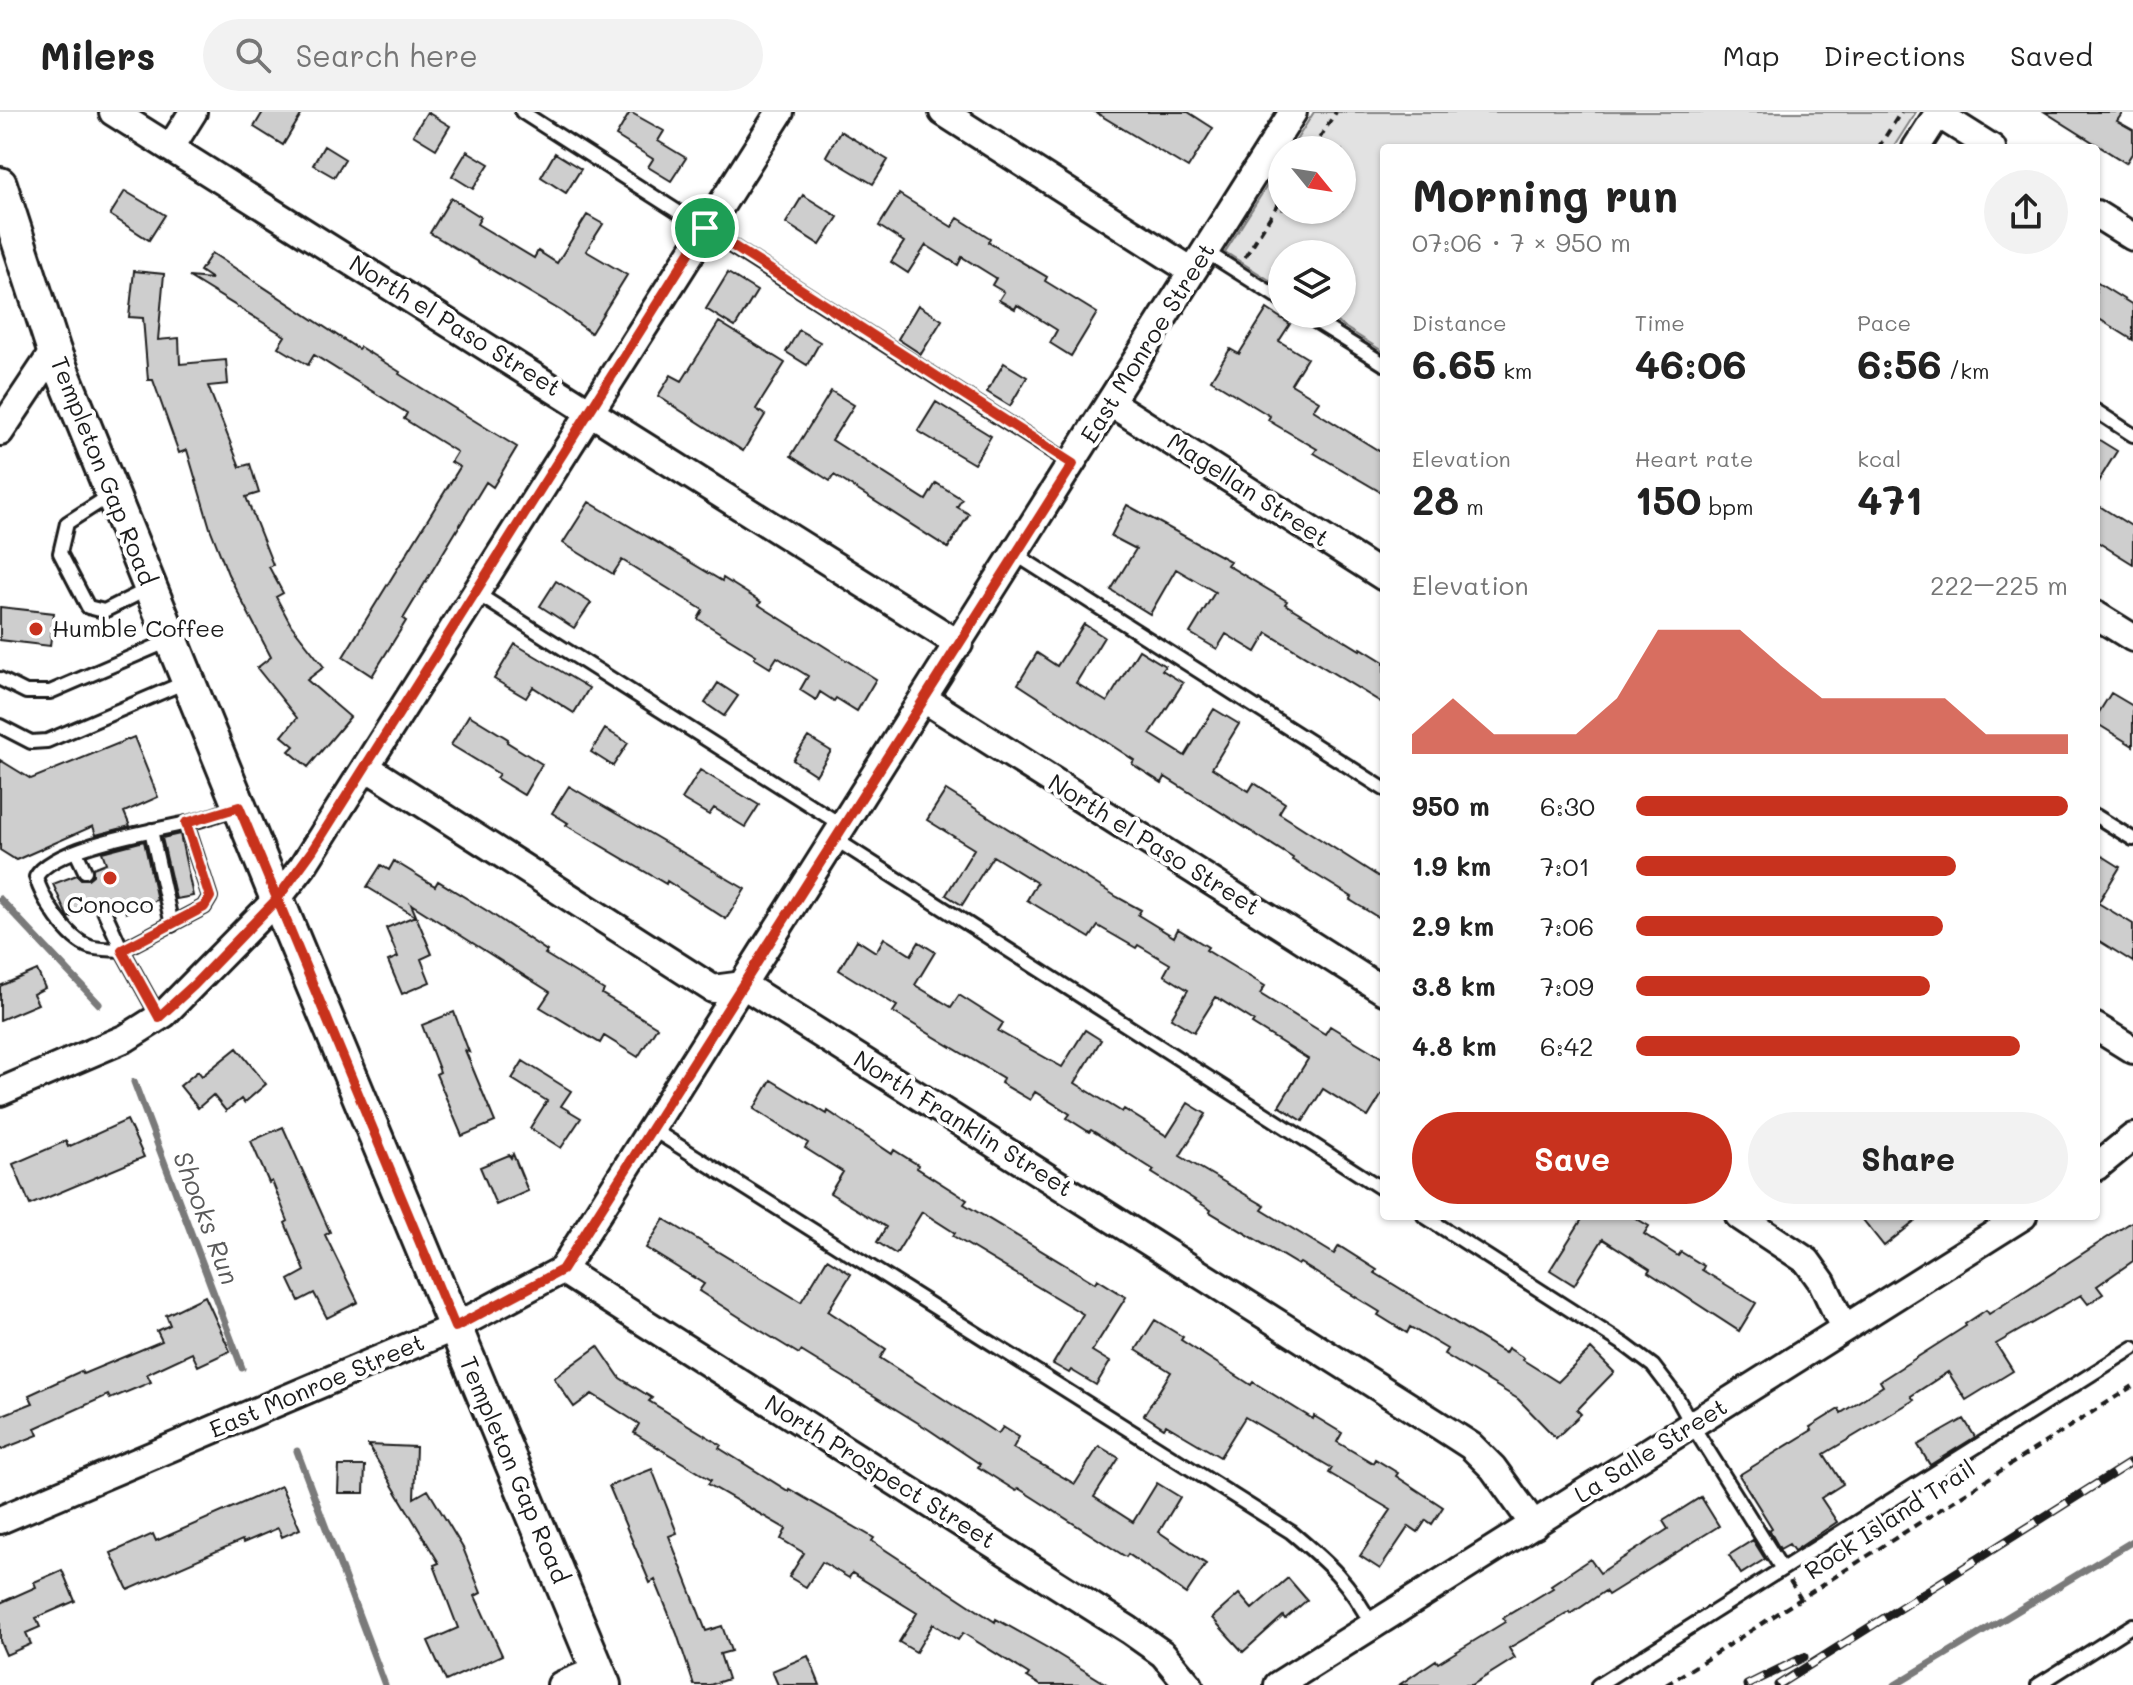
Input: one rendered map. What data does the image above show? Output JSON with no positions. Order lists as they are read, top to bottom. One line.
{"streets":{"street":["North el Paso Street","East Monroe Street","Templeton Gap Road","Magellan Street","North Franklin Street","La Salle Street","North Prospect Street"],"path":["Rock Island Trail"]},"crossings":[["North el Paso Street","East Monroe Street"],["East Monroe Street","Templeton Gap Road"],["East Monroe Street","Magellan Street"],["East Monroe Street","North Franklin Street"],["East Monroe Street","North Prospect Street"],["North Franklin Street","La Salle Street"]],"water":["Shooks Run"],"places":["Humble Coffee","Conoco"],"north":"bottom right","page":{"header":"Milers","search":"Search here","nav":["Map","Directions","Saved"],"heading":["Morning run","07:06 · 7 × 950 m"],"stats":[["Distance","6.65 km"],["Time","46:06"],["Pace","6:56 /km"],["Elevation","28 m"],["Heart rate","150 bpm"],["kcal","471"]],"chart":["Elevation","222–225 m"],"list":[{"name":"950 m","note":"6:30"},{"name":"1.9 km","note":"7:01"},{"name":"2.9 km","note":"7:06"},{"name":"3.8 km","note":"7:09"},{"name":"4.8 km","note":"6:42"}],"buttons":["Save","Share"]}}
